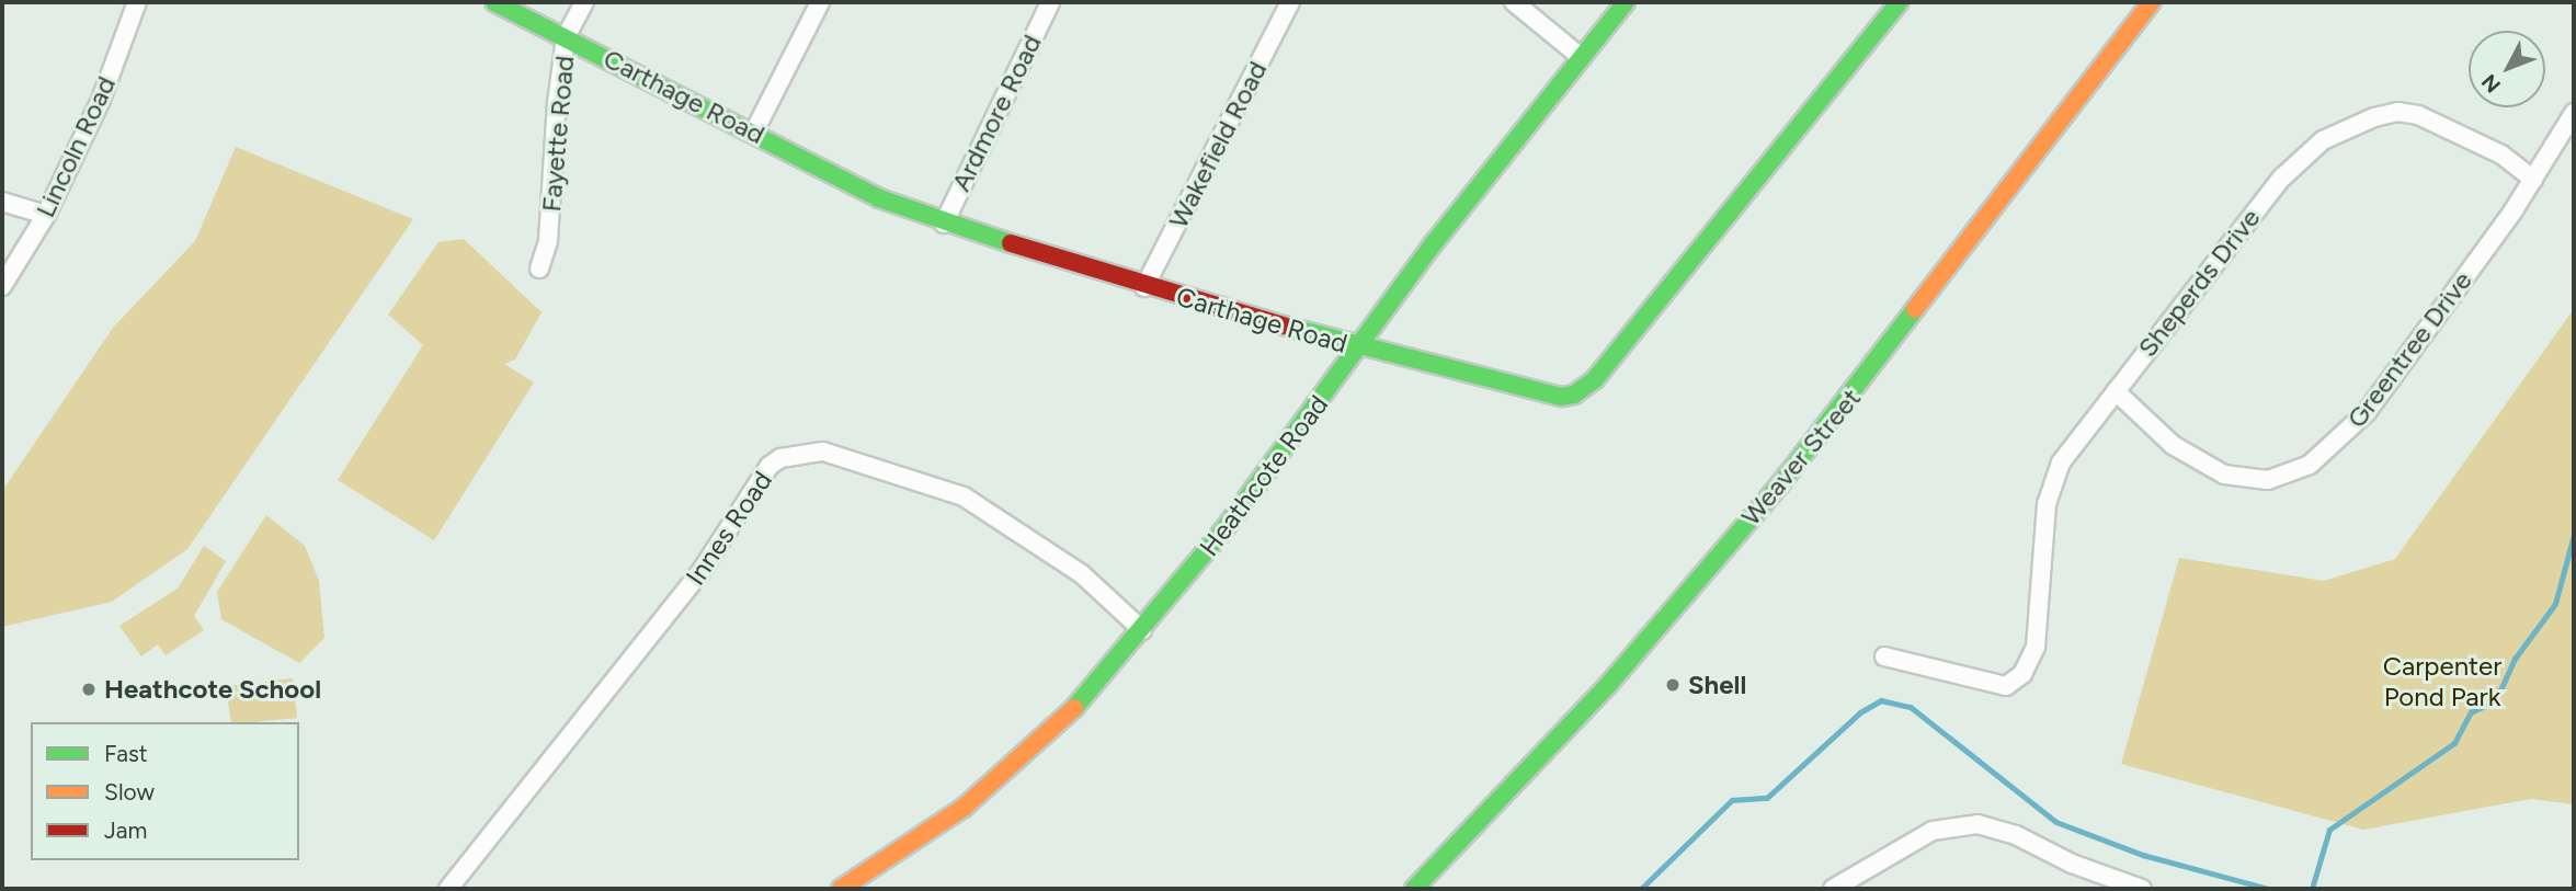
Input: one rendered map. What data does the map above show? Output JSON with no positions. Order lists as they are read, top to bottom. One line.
{"streets":{"street":["Carthage Road","Ardmore Road","Fayette Road","Wakefield Road","Lincoln Road","Sheperds Drive","Greentree Drive","Weaver Street","Heathcote Road","Innes Road"]},"crossings":[["Carthage Road","Ardmore Road"],["Carthage Road","Fayette Road"],["Carthage Road","Wakefield Road"],["Carthage Road","Heathcote Road"],["Sheperds Drive","Greentree Drive"],["Heathcote Road","Innes Road"]],"parks":["Carpenter Pond Park"],"places":["Shell","Heathcote School"],"legend":["Fast","Slow","Jam"],"north":"bottom left"}
